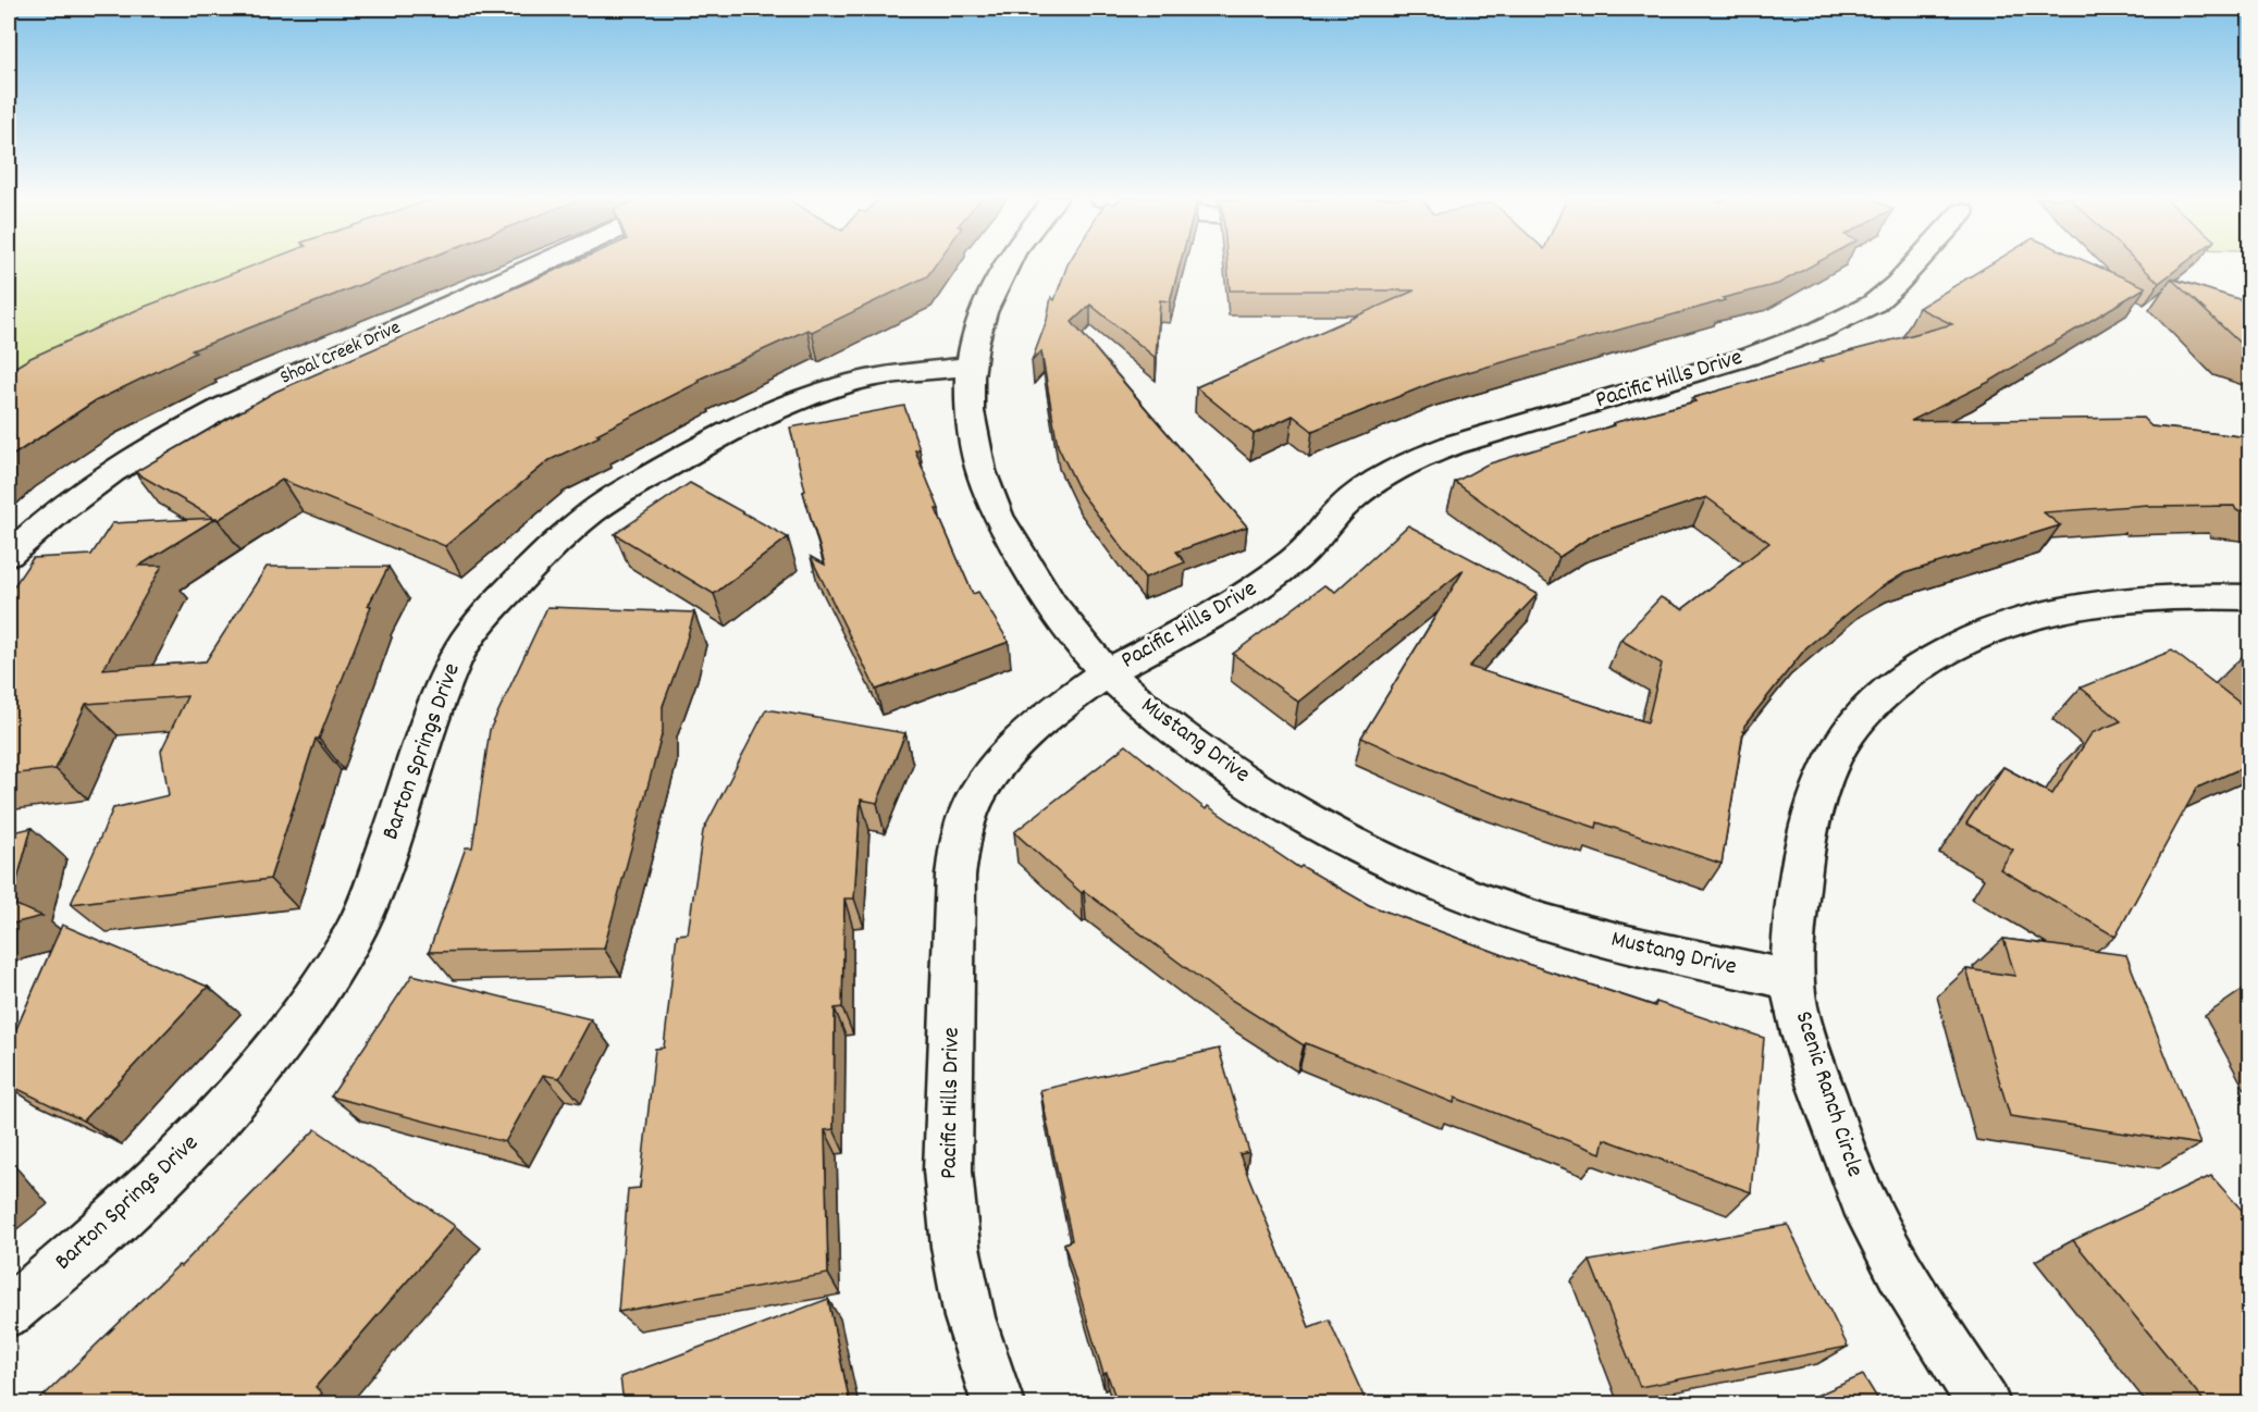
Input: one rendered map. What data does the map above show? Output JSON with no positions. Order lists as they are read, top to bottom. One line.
{"streets":{"street":["Shoal Creek Drive","Pacific Hills Drive","Mustang Drive","Barton Springs Drive","Scenic Ranch Circle"]},"crossings":[["Pacific Hills Drive","Mustang Drive"],["Mustang Drive","Barton Springs Drive"],["Mustang Drive","Scenic Ranch Circle"]]}
